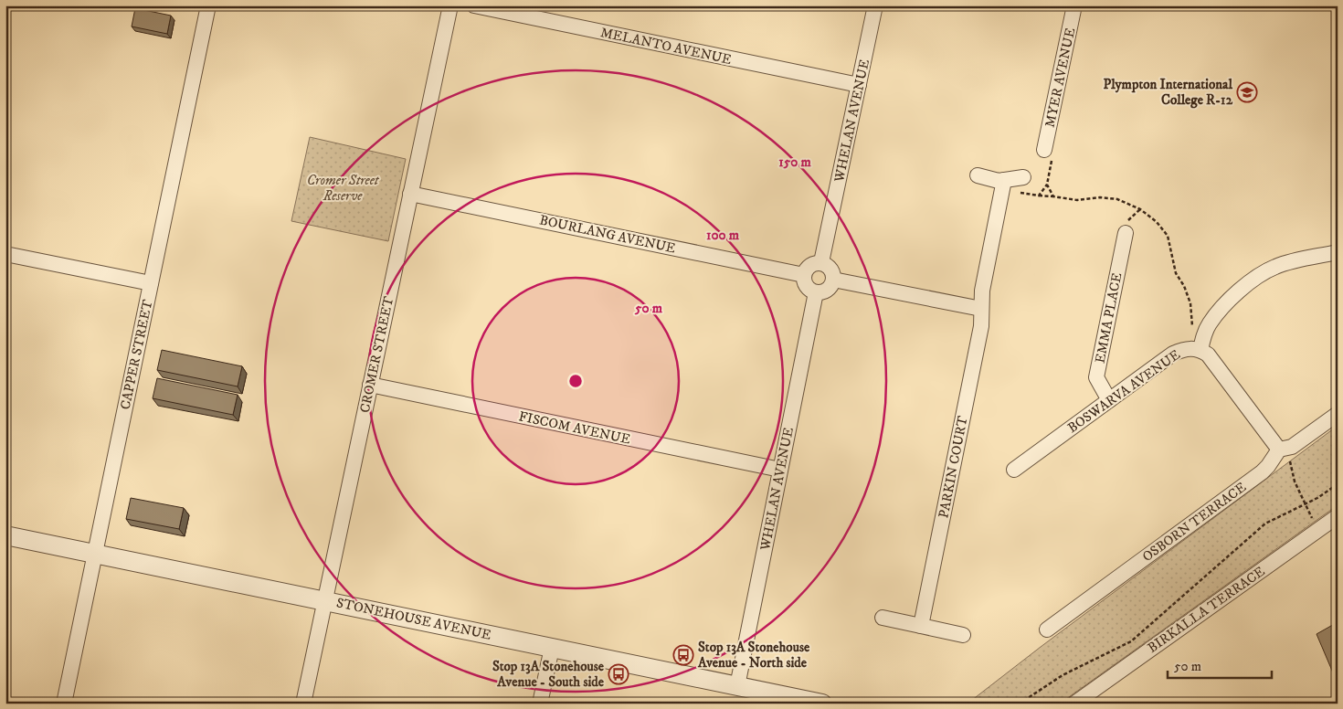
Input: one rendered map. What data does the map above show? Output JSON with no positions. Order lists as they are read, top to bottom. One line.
{"streets":{"street":["MELANTO AVENUE","MYER AVENUE","WHELAN AVENUE","BOURLANG AVENUE","EMMA PLACE","CAPPER STREET","CROMER STREET","BOSWARVA AVENUE","FISCOM AVENUE","PARKIN COURT","OSBORN TERRACE","BIRKALLA TERRACE","STONEHOUSE AVENUE"]},"crossings":[["MELANTO AVENUE","WHELAN AVENUE"],["WHELAN AVENUE","BOURLANG AVENUE"],["WHELAN AVENUE","FISCOM AVENUE"],["WHELAN AVENUE","STONEHOUSE AVENUE"],["BOURLANG AVENUE","CROMER STREET"],["EMMA PLACE","BOSWARVA AVENUE"],["CAPPER STREET","STONEHOUSE AVENUE"],["CROMER STREET","FISCOM AVENUE"],["CROMER STREET","STONEHOUSE AVENUE"],["BOSWARVA AVENUE","OSBORN TERRACE"]],"parks":["Cromer Street Reserve"],"places":{"school or university":["Plympton International College R-12"],"bus stop":["Stop 13A Stonehouse Avenue - North side","Stop 13A Stonehouse Avenue - South side"]},"scale_bar":"50 m","rings":["150 m","100 m","50 m"]}
